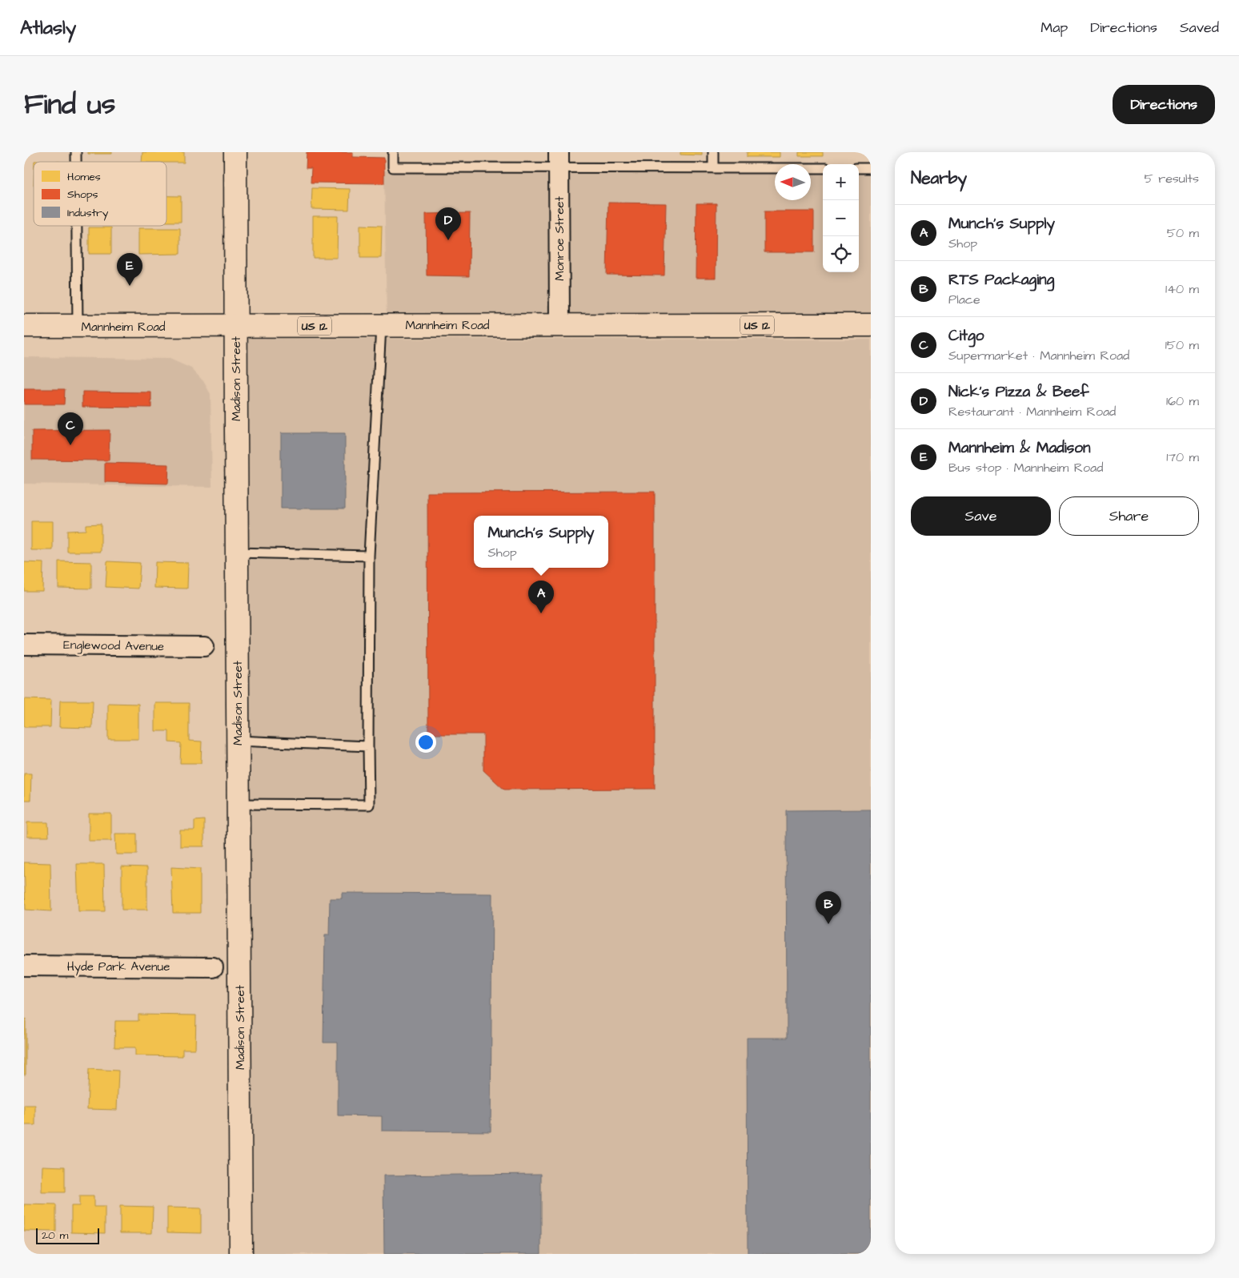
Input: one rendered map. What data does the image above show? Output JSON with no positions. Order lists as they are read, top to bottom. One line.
{"streets":{"street":["Monroe Street","Mannheim Road","US 12","Madison Street","Englewood Avenue","Hyde Park Avenue"]},"crossings":[["Monroe Street","Mannheim Road"],["Mannheim Road","Madison Street"]],"legend":["Homes","Shops","Industry"],"scale_bar":"20 m","north":"left","page":{"header":"Atlasly","nav":["Map","Directions","Saved"],"title":"Find us","buttons":["Directions",["Save","Share"]],"heading":["Nearby","5 results"],"map_buttons":["+","−"],"list":[{"mark":"A","name":"Munch's Supply","note":"Shop","value":"50 m"},{"mark":"B","name":"RTS Packaging","note":"Place","value":"140 m"},{"mark":"C","name":"Citgo","note":"Supermarket · Mannheim Road","value":"150 m"},{"mark":"D","name":"Nick's Pizza & Beef","note":"Restaurant · Mannheim Road","value":"160 m"},{"mark":"E","name":"Mannheim & Madison","note":"Bus stop · Mannheim Road","value":"170 m"}],"pins":["D","E","C","A","B"],"popup":["Munch's Supply","Shop"],"scale":"20 m"}}
